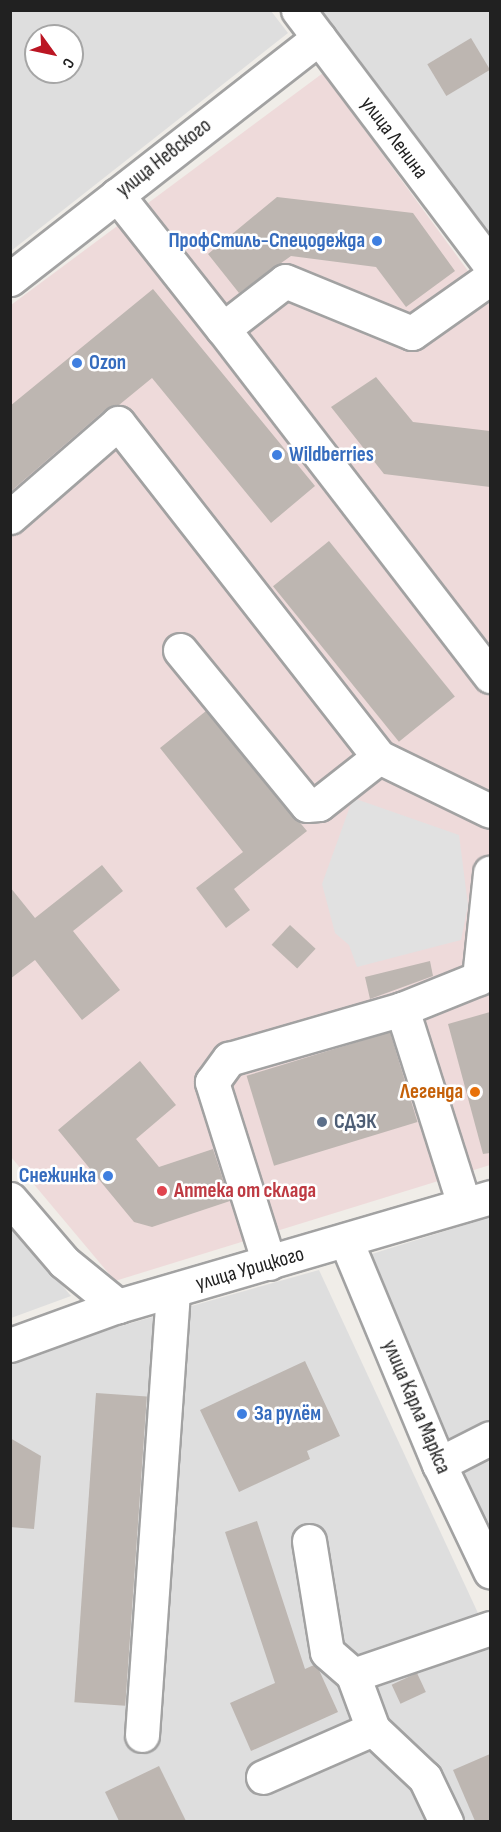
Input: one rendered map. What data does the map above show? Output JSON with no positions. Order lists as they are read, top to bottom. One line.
{"streets":{"street":["улица Ленина","улица Невского","улица Урицкого","улица Карла Маркса"]},"crossings":[["улица Ленина","улица Невского"],["улица Урицкого","улица Карла Маркса"]],"places":["ПрофСтиль-Спецодежда","Ozon","Wildberries","Легенда","СДЭК","Снежинка","Аптека от склада","За рулём"],"north":"bottom right"}
